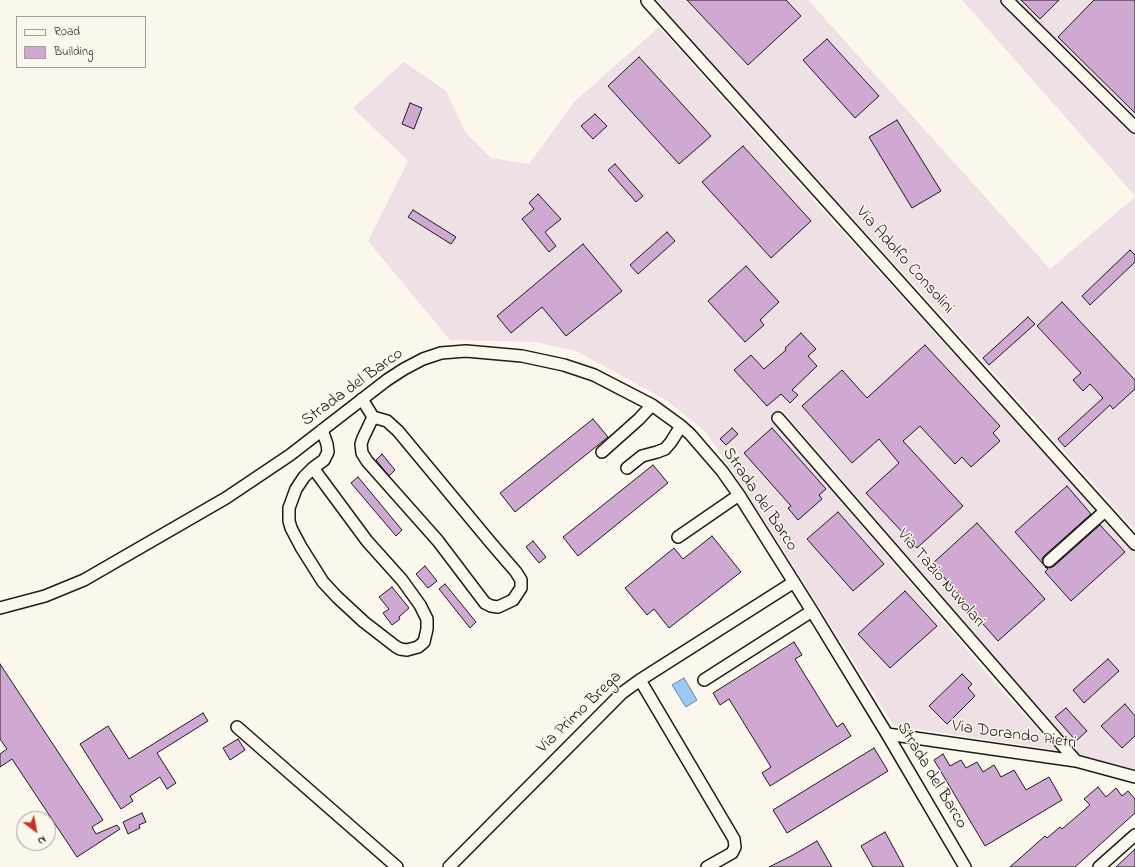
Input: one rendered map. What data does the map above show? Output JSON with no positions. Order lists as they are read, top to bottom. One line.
{"streets":{"street":["Via Adolfo Consolini","Strada del Barco","Via Tazio Nuvolari","Via Primo Brega","Via Dorando Pietri"]},"crossings":[["Strada del Barco","Via Primo Brega"],["Strada del Barco","Via Dorando Pietri"],["Via Tazio Nuvolari","Via Dorando Pietri"]],"legend":["Road","Building"],"north":"bottom right"}
